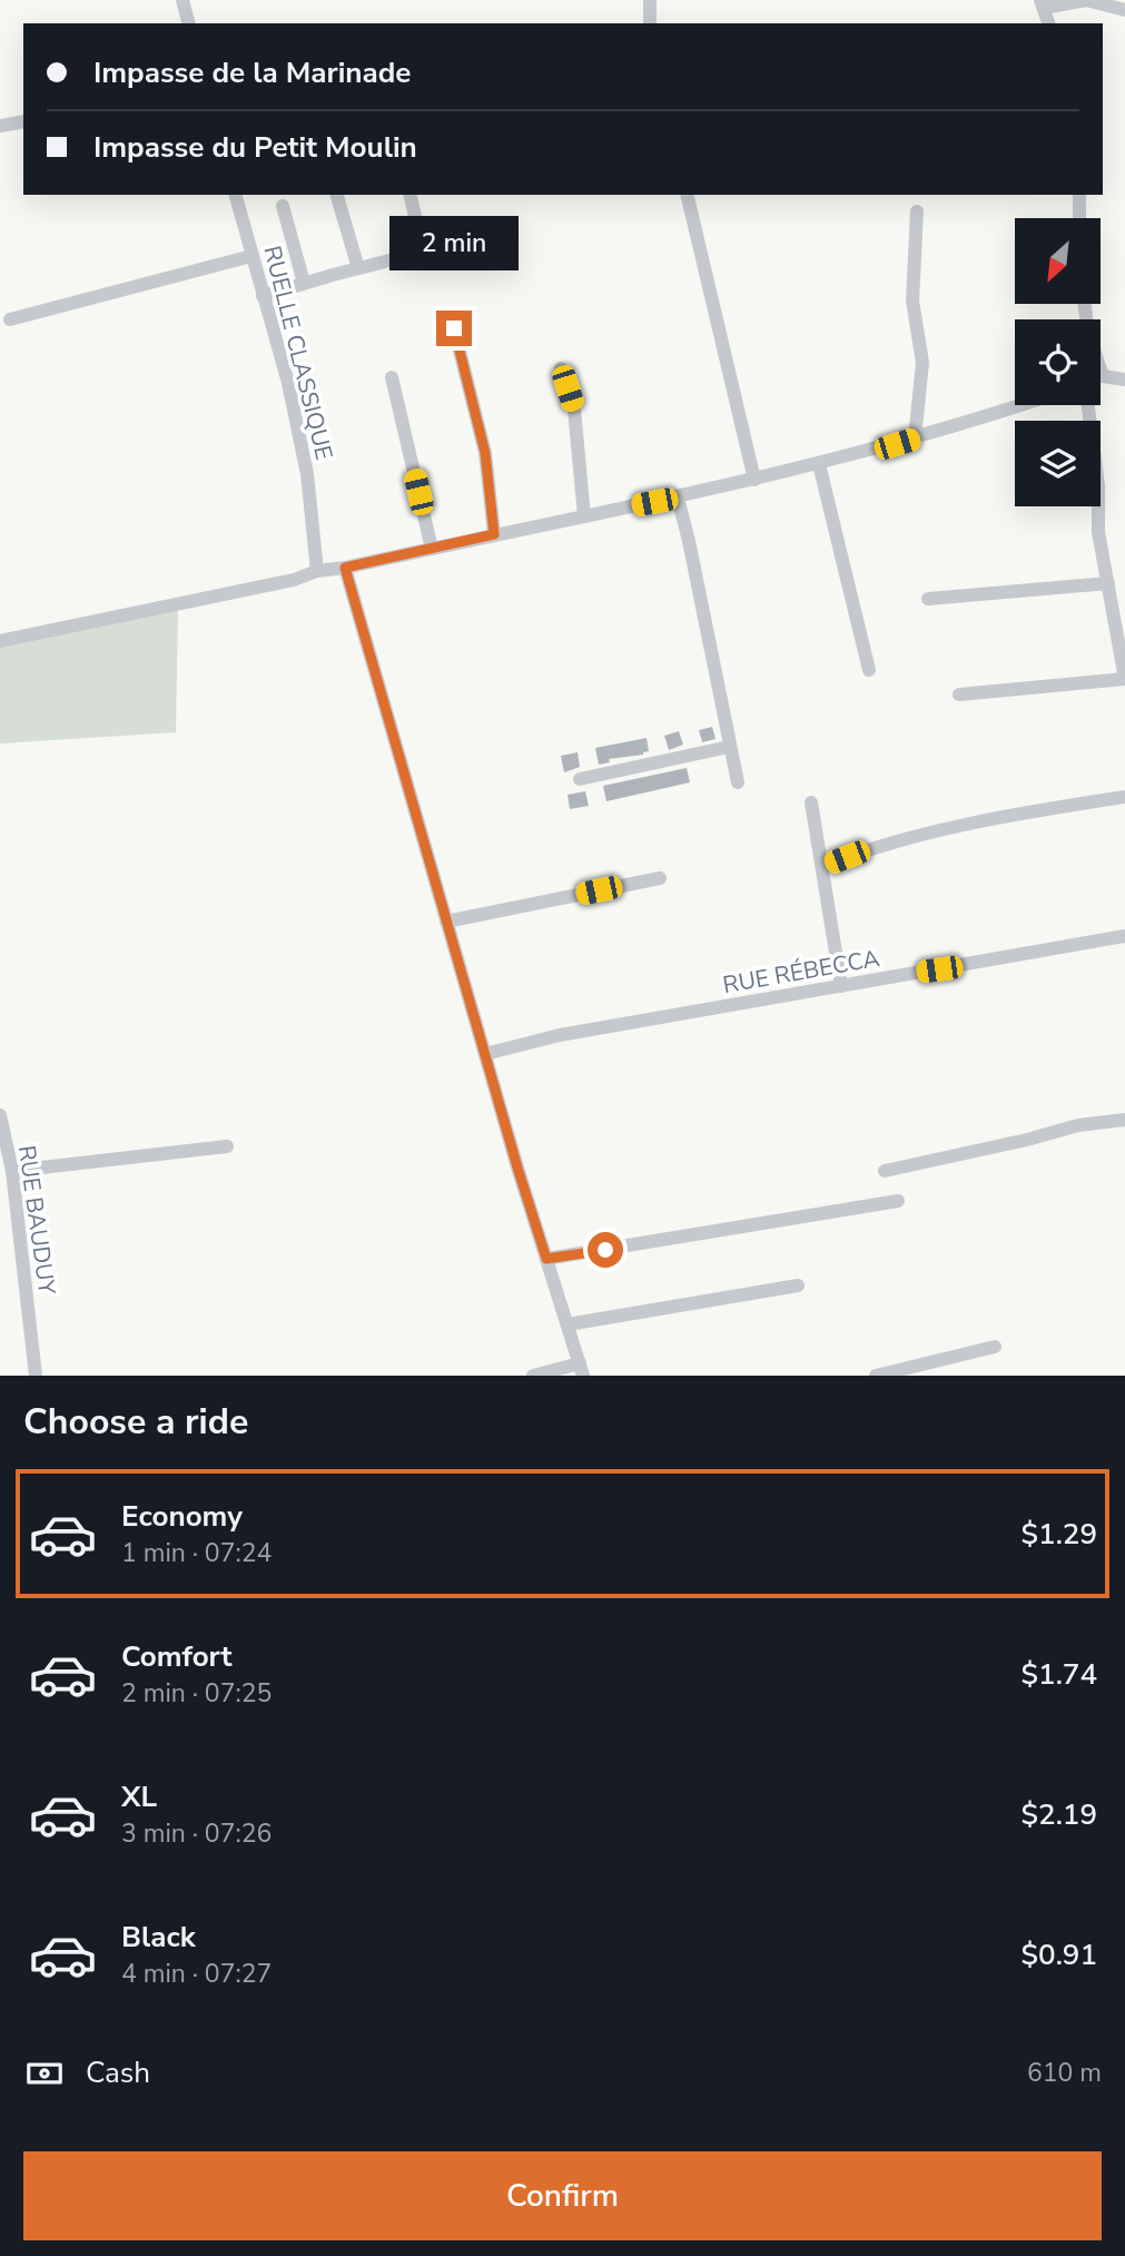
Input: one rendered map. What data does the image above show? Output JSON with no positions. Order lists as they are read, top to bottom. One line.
{"streets":{"street":["RUELLE CLASSIQUE","RUE RÉBECCA","RUE BAUDUY"]},"north":"bottom left","page":{"banner":["Impasse de la Marinade","Impasse du Petit Moulin"],"bubble":"2 min","heading":"Choose a ride","list":[{"name":"Economy","note":"1 min · 07:24","value":"$1.29"},{"name":"Comfort","note":"2 min · 07:25","value":"$1.74"},{"name":"XL","note":"3 min · 07:26","value":"$2.19"},{"name":"Black","note":"4 min · 07:27","value":"$0.91"}],"pay":["Cash","610 m"],"buttons":"Confirm"}}
